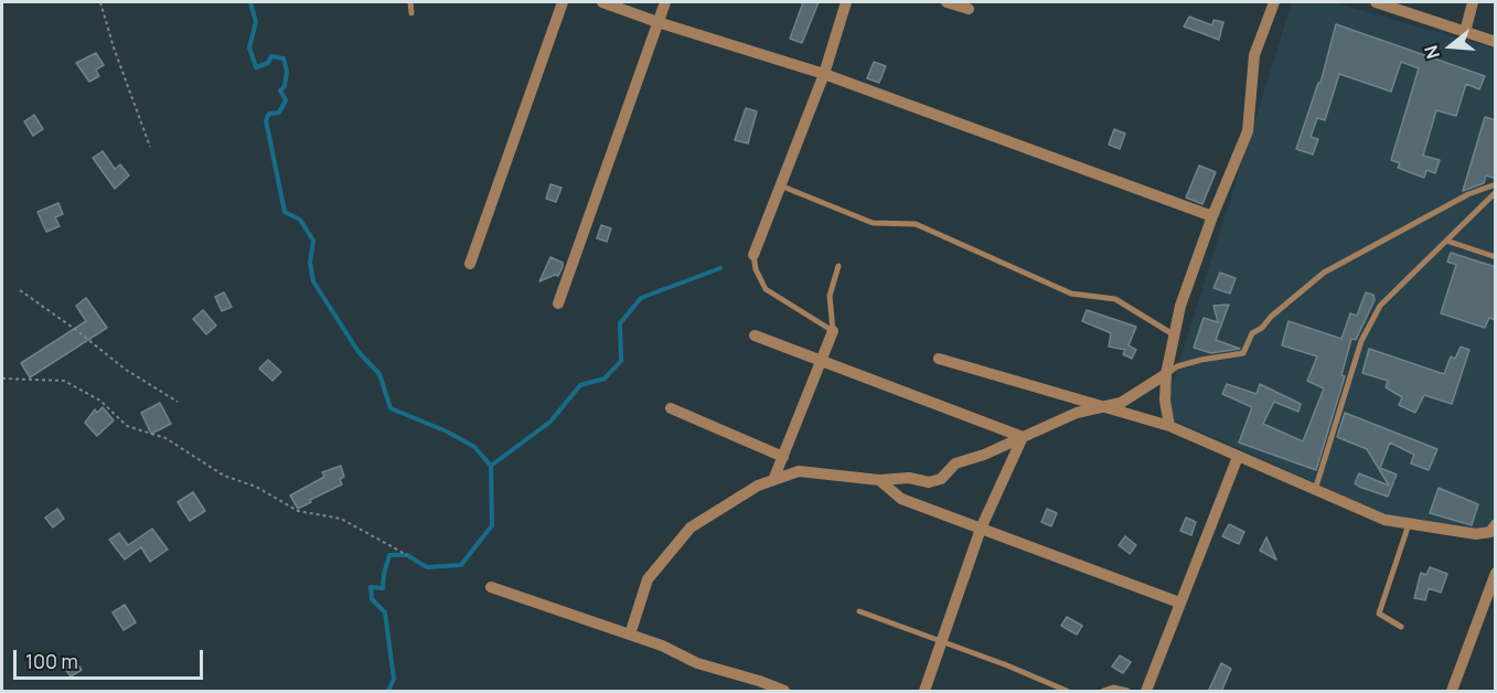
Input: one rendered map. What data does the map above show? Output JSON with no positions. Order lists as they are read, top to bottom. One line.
{"scale_bar":"100 m","north":"left"}
